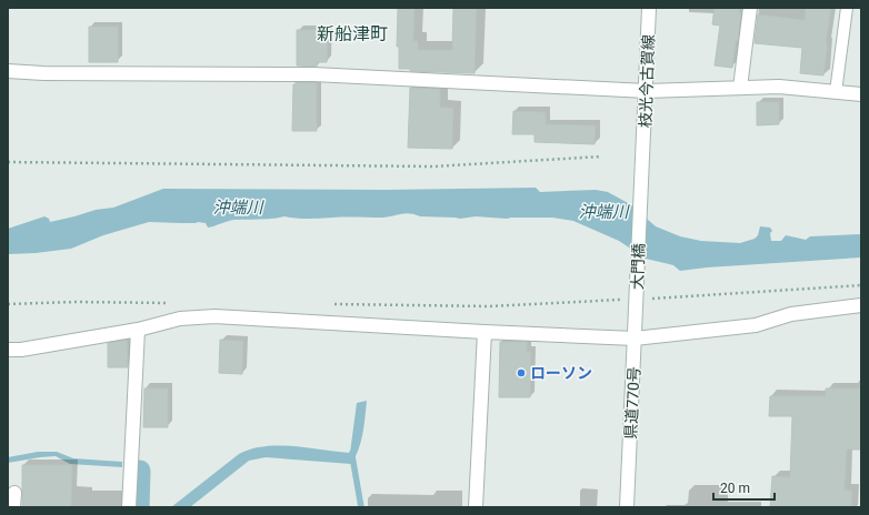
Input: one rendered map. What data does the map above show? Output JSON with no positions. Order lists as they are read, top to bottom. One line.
{"streets":{"street":["枝光今古賀線","大門橋","県道770号"]},"crossings":[["枝光今古賀線","大門橋"],["大門橋","県道770号"]],"districts":["新船津町"],"water":["沖端川"],"places":["ローソン"],"scale_bar":"20 m"}
